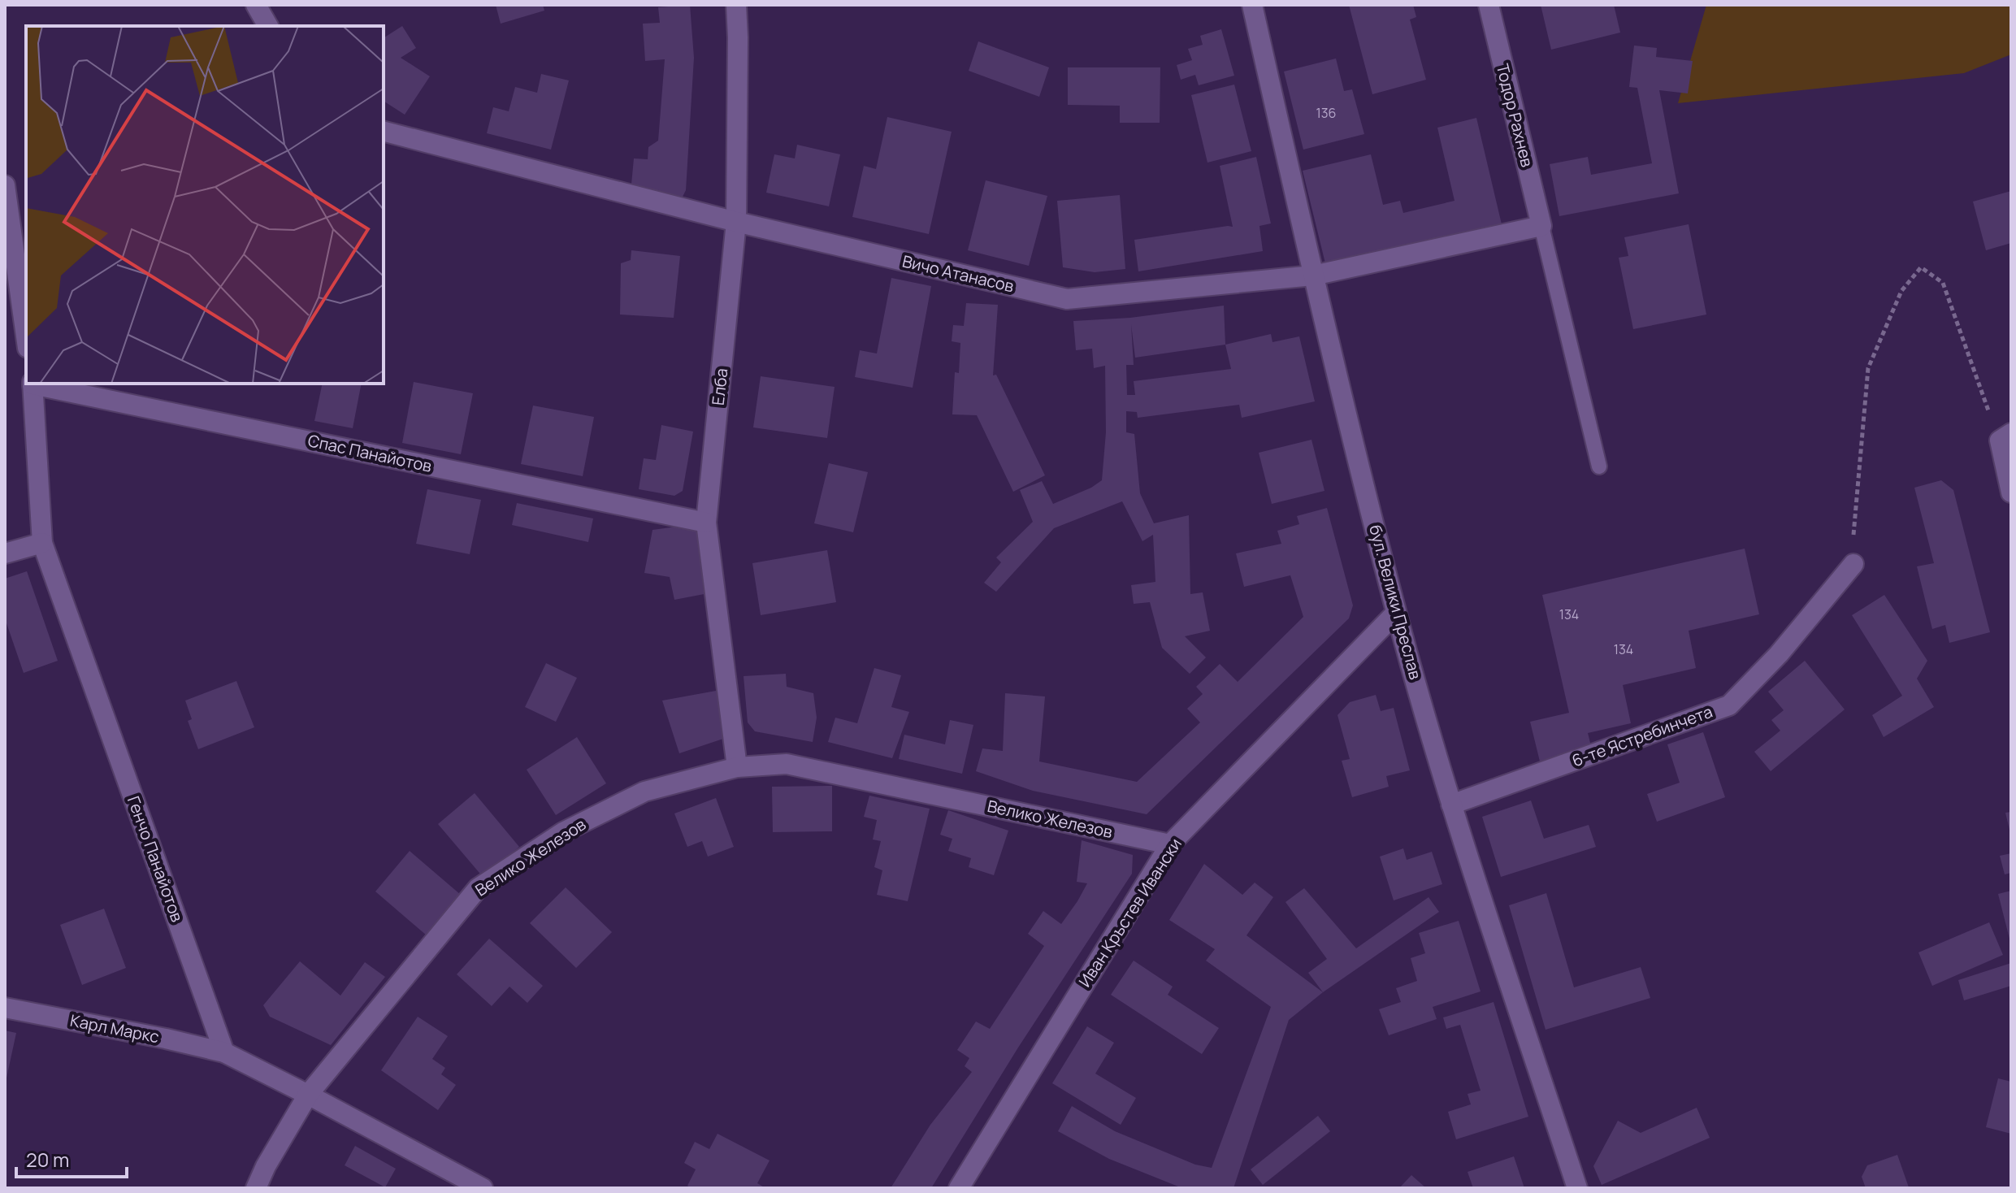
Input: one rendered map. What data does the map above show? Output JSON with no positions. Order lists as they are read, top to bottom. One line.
{"streets":{"street":["Тодор Рахнев","Вичо Атанасов","Елба","Спас Панайотов","бул. Велики Преслав","6-те Ястребинчета","Велико Железов","Генчо Панайотов","Иван Кръстев Ивански","Карл Маркс"]},"crossings":[["Тодор Рахнев","Вичо Атанасов"],["Вичо Атанасов","Елба"],["Вичо Атанасов","бул. Велики Преслав"],["Елба","Спас Панайотов"],["Елба","Велико Железов"],["Спас Панайотов","Генчо Панайотов"],["бул. Велики Преслав","6-те Ястребинчета"],["бул. Велики Преслав","Иван Кръстев Ивански"],["Велико Железов","Иван Кръстев Ивански"],["Генчо Панайотов","Карл Маркс"]],"house_numbers":["136","134","134"],"scale_bar":"20 m"}
